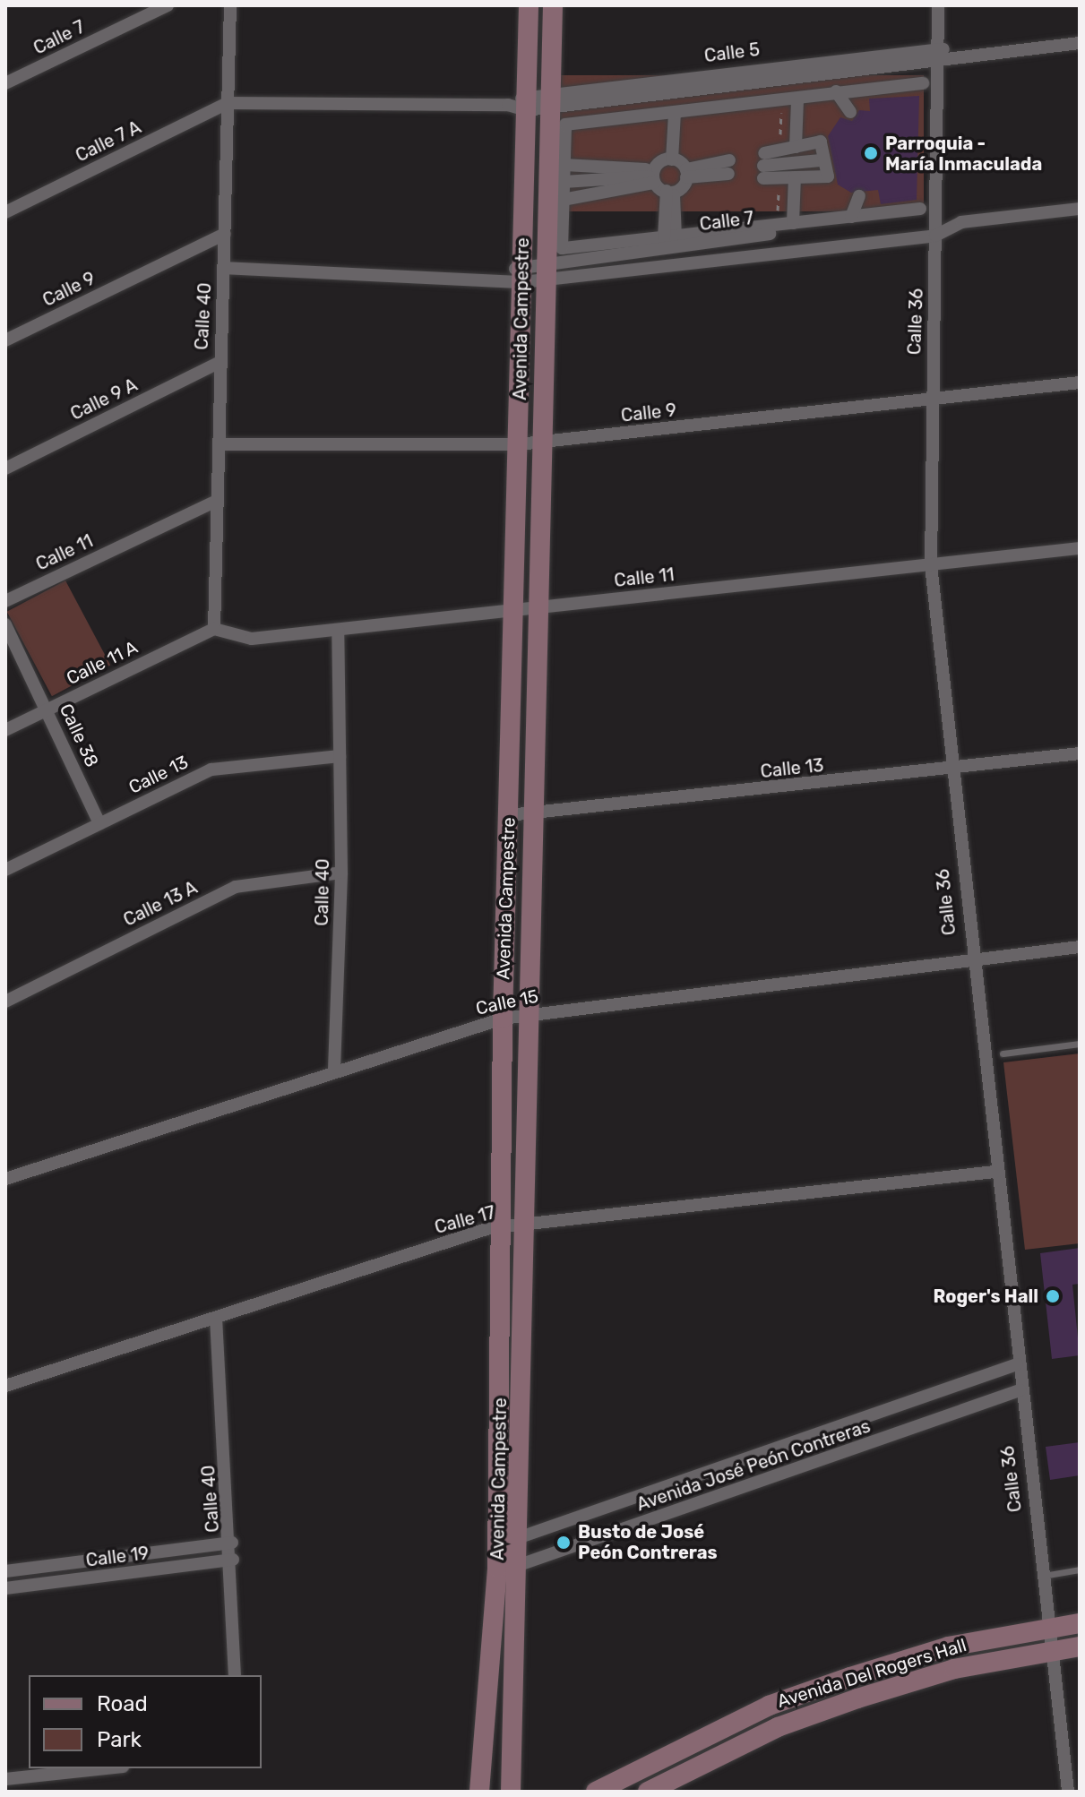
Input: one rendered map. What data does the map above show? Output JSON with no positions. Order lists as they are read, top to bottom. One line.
{"streets":{"street":["Calle 7","Calle 5","Calle 7 A","Calle 9","Calle 40","Avenida Campestre","Calle 36","Calle 9 A","Calle 11","Calle 11 A","Calle 38","Calle 13","Calle 13 A","Calle 15","Calle 17","Avenida José Peón Contreras","Calle 19","Avenida Del Rogers Hall"]},"crossings":[["Calle 7","Calle 40"],["Calle 7","Avenida Campestre"],["Calle 7","Calle 36"],["Calle 5","Calle 7 A"],["Calle 5","Calle 40"],["Calle 5","Avenida Campestre"],["Calle 5","Calle 36"],["Calle 7 A","Calle 40"],["Calle 9","Calle 40"],["Calle 9","Avenida Campestre"],["Calle 9","Calle 36"],["Calle 40","Calle 9 A"],["Calle 40","Calle 11"],["Calle 40","Calle 11 A"],["Calle 40","Calle 13"],["Calle 40","Calle 13 A"],["Calle 40","Calle 15"],["Calle 40","Calle 17"],["Calle 40","Calle 19"],["Avenida Campestre","Calle 11"],["Avenida Campestre","Calle 13"],["Avenida Campestre","Calle 15"],["Avenida Campestre","Calle 17"],["Avenida Campestre","Avenida José Peón Contreras"],["Calle 36","Calle 11"],["Calle 36","Calle 13"],["Calle 36","Calle 15"],["Calle 36","Calle 17"],["Calle 36","Avenida José Peón Contreras"],["Calle 36","Avenida Del Rogers Hall"],["Calle 11","Calle 11 A"],["Calle 11 A","Calle 38"],["Calle 38","Calle 13"]],"places":["Parroquia - María Inmaculada","Roger's Hall","Busto de José Peón Contreras"],"legend":["Road","Park"]}
